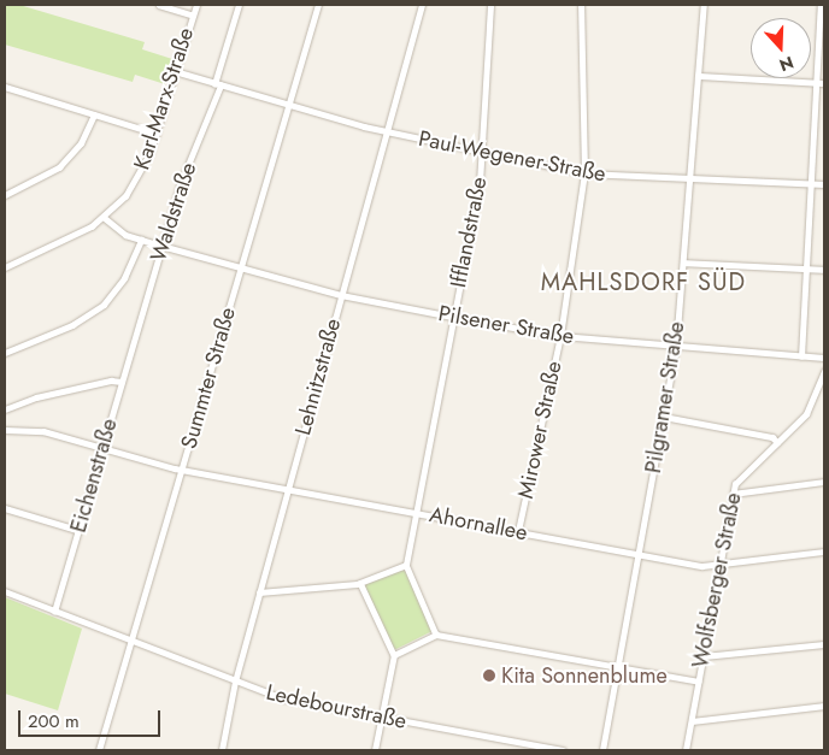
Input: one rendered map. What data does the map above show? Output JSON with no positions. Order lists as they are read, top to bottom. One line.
{"streets":{"street":["Karl-Marx-Straße","Paul-Wegener-Straße","Waldstraße","Ifflandstraße","Pilsener Straße","Lehnitzstraße","Summter Straße","Pilgramer Straße","Mirower Straße","Eichenstraße","Ahornallee","Wolfsberger Straße","Ledebourstraße"]},"crossings":[["Karl-Marx-Straße","Paul-Wegener-Straße"],["Karl-Marx-Straße","Pilsener Straße"],["Paul-Wegener-Straße","Waldstraße"],["Paul-Wegener-Straße","Ifflandstraße"],["Paul-Wegener-Straße","Lehnitzstraße"],["Paul-Wegener-Straße","Summter Straße"],["Paul-Wegener-Straße","Pilgramer Straße"],["Paul-Wegener-Straße","Mirower Straße"],["Waldstraße","Pilsener Straße"],["Waldstraße","Eichenstraße"],["Ifflandstraße","Pilsener Straße"],["Ifflandstraße","Ahornallee"],["Pilsener Straße","Lehnitzstraße"],["Pilsener Straße","Summter Straße"],["Pilsener Straße","Pilgramer Straße"],["Pilsener Straße","Mirower Straße"],["Lehnitzstraße","Ahornallee"],["Lehnitzstraße","Ledebourstraße"],["Summter Straße","Ahornallee"],["Summter Straße","Ledebourstraße"],["Pilgramer Straße","Ahornallee"],["Mirower Straße","Ahornallee"],["Eichenstraße","Ahornallee"],["Eichenstraße","Ledebourstraße"],["Ahornallee","Wolfsberger Straße"]],"districts":["MAHLSDORF SÜD"],"places":["Kita Sonnenblume"],"scale_bar":"200 m","north":"bottom"}
